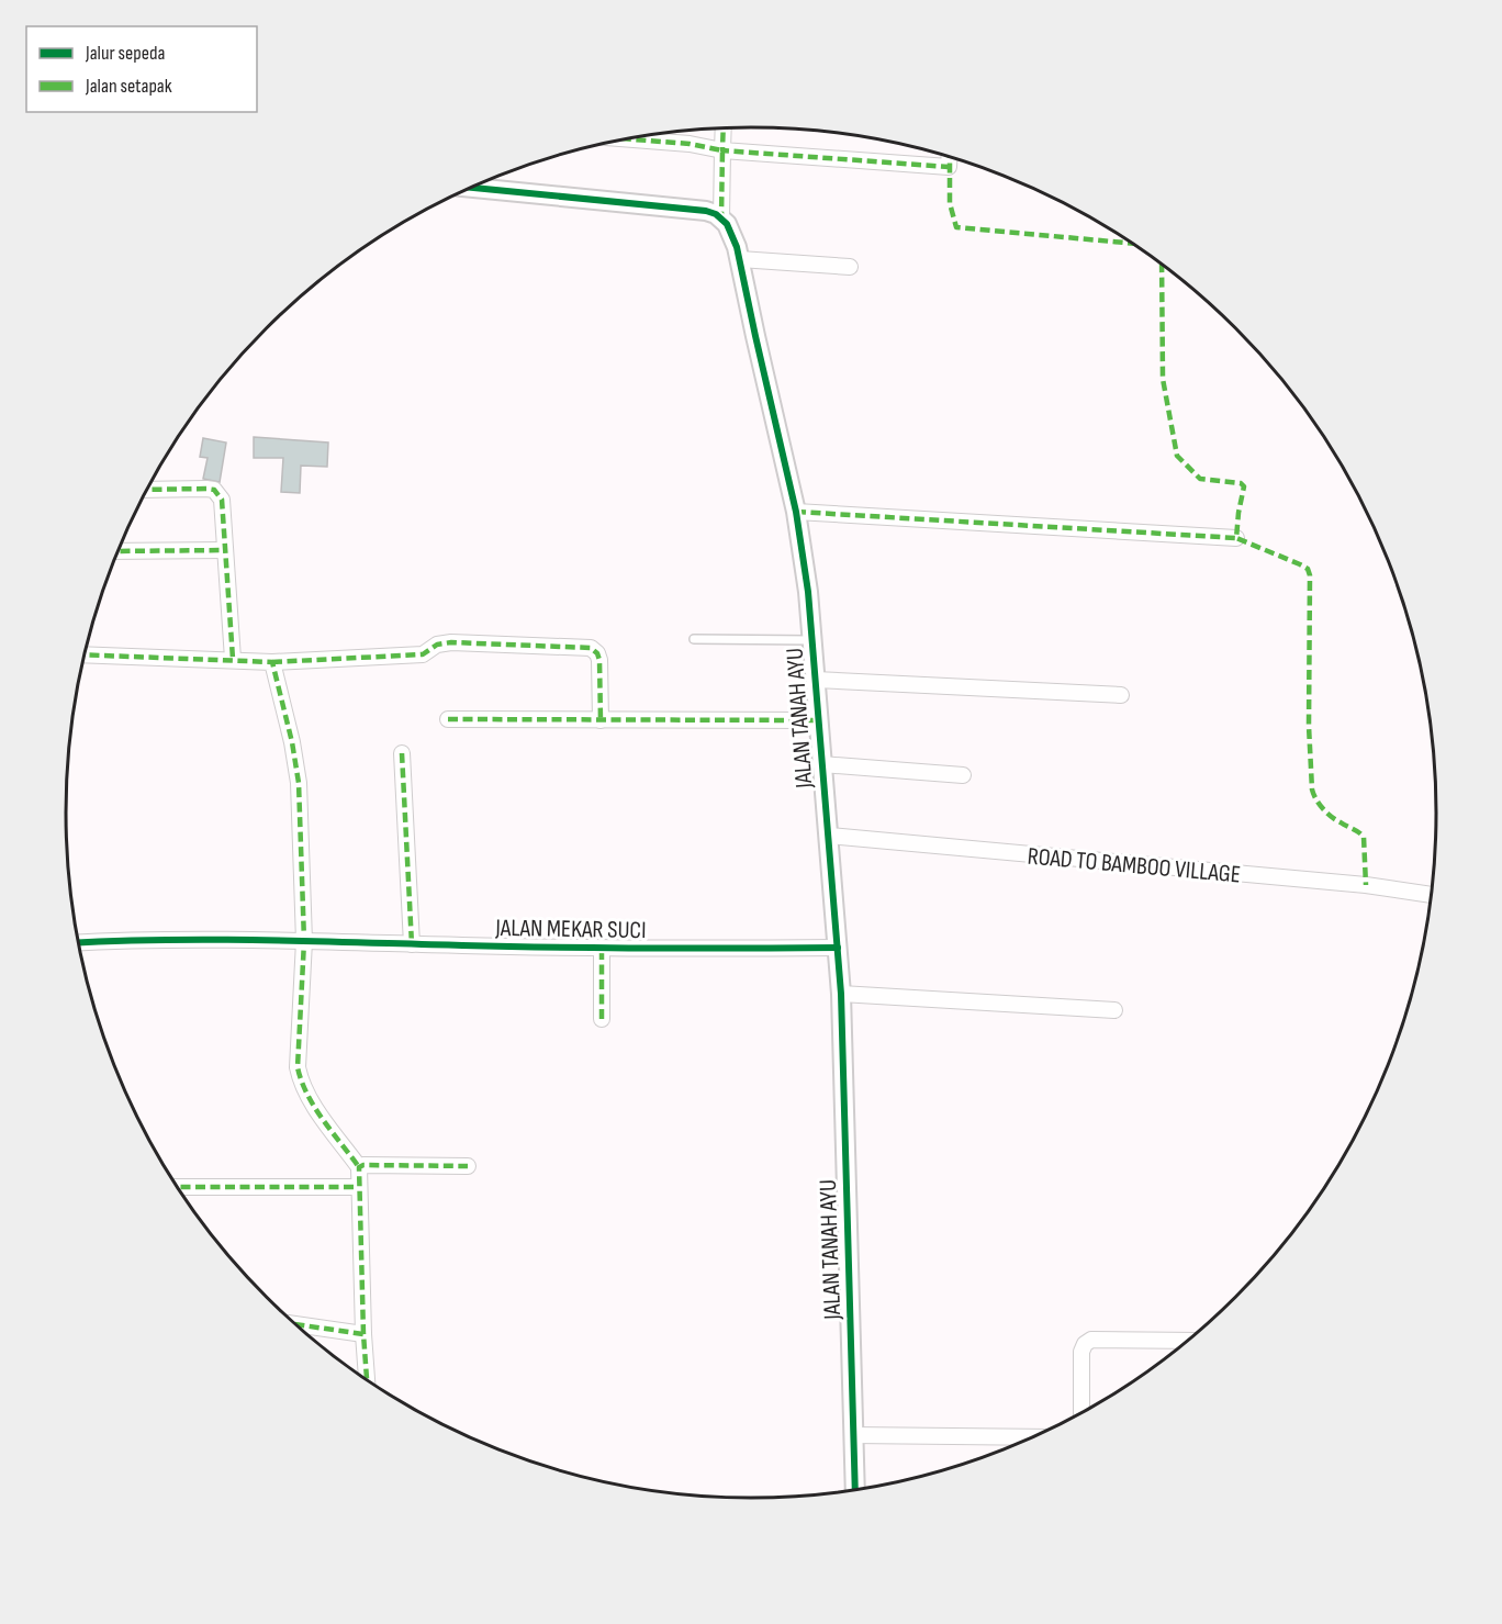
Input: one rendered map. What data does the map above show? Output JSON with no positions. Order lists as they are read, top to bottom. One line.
{"streets":{"street":["JALAN TANAH AYU","ROAD TO BAMBOO VILLAGE","JALAN MEKAR SUCI"]},"crossings":[["JALAN TANAH AYU","ROAD TO BAMBOO VILLAGE"],["JALAN TANAH AYU","JALAN MEKAR SUCI"]],"legend":["Jalur sepeda","Jalan setapak"]}
